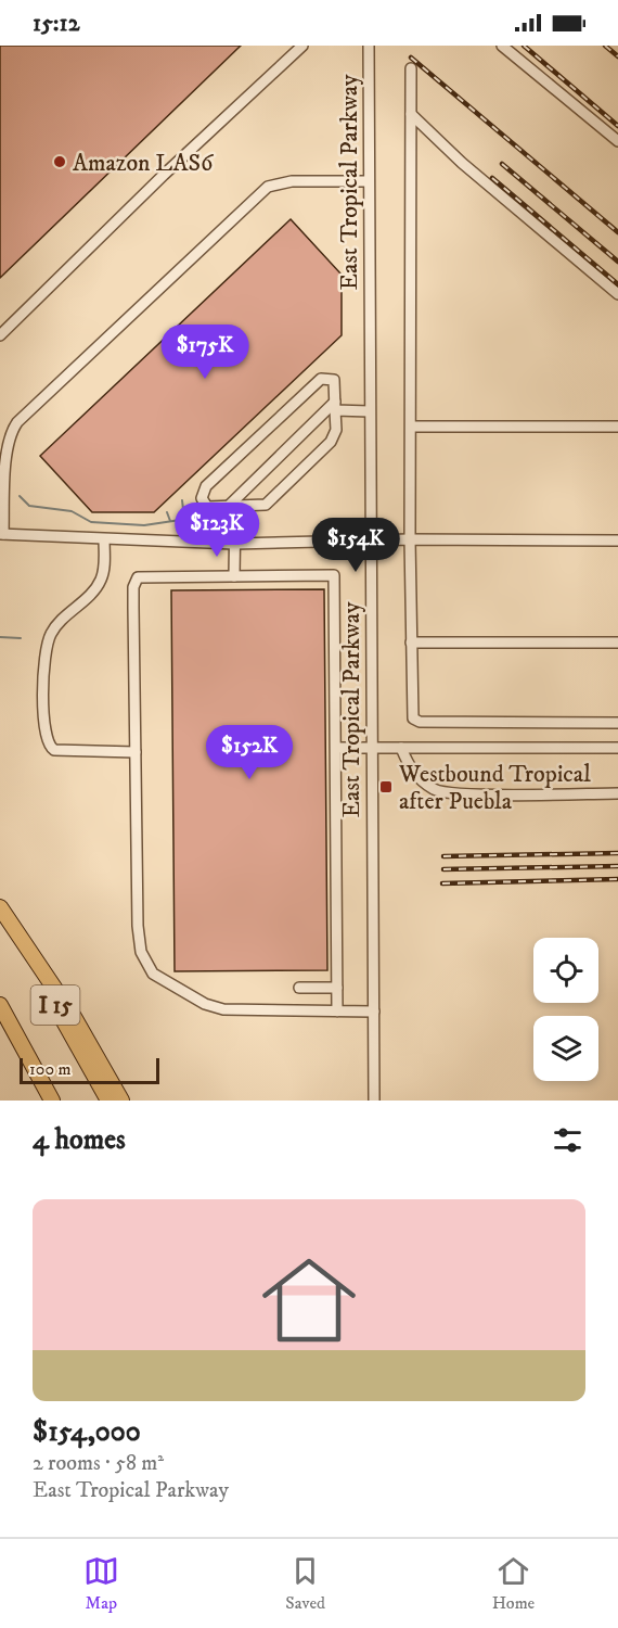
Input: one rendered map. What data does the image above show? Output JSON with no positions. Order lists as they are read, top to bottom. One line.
{"streets":{"highway":["I 15"],"street":["East Tropical Parkway"]},"places":{"other":["Amazon LAS6"],"transit":["Westbound Tropical after Puebla"]},"scale_bar":"100 m","page":{"status":"15:12","price":["$175K","$123K","$154K","$152K"],"scale":"100 m","heading":"4 homes","list":[{"name":"$154,000","note":"2 rooms · 58 m² · East Tropical Parkway"}],"tabs":["Map","Saved","Home"]}}
